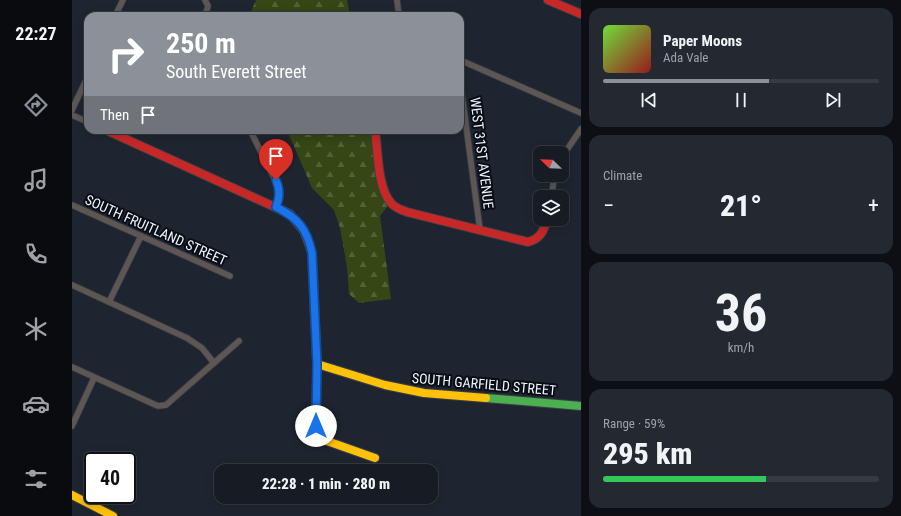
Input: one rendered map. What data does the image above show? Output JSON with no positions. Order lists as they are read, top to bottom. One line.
{"streets":{"street":["WEST 31ST AVENUE","SOUTH FRUITLAND STREET","SOUTH GARFIELD STREET"]},"north":"top left","page":{"tabs":"22:27","turn":["250 m","South Everett Street"],"song":["Paper Moons","Ada Vale"],"then":"Then","tile":["Climate",["36","km/h"],["Range · 59%","295 km"]],"heat":["−","21°","+"],"limit":"40","trip":"22:28 · 1 min · 280 m"}}
